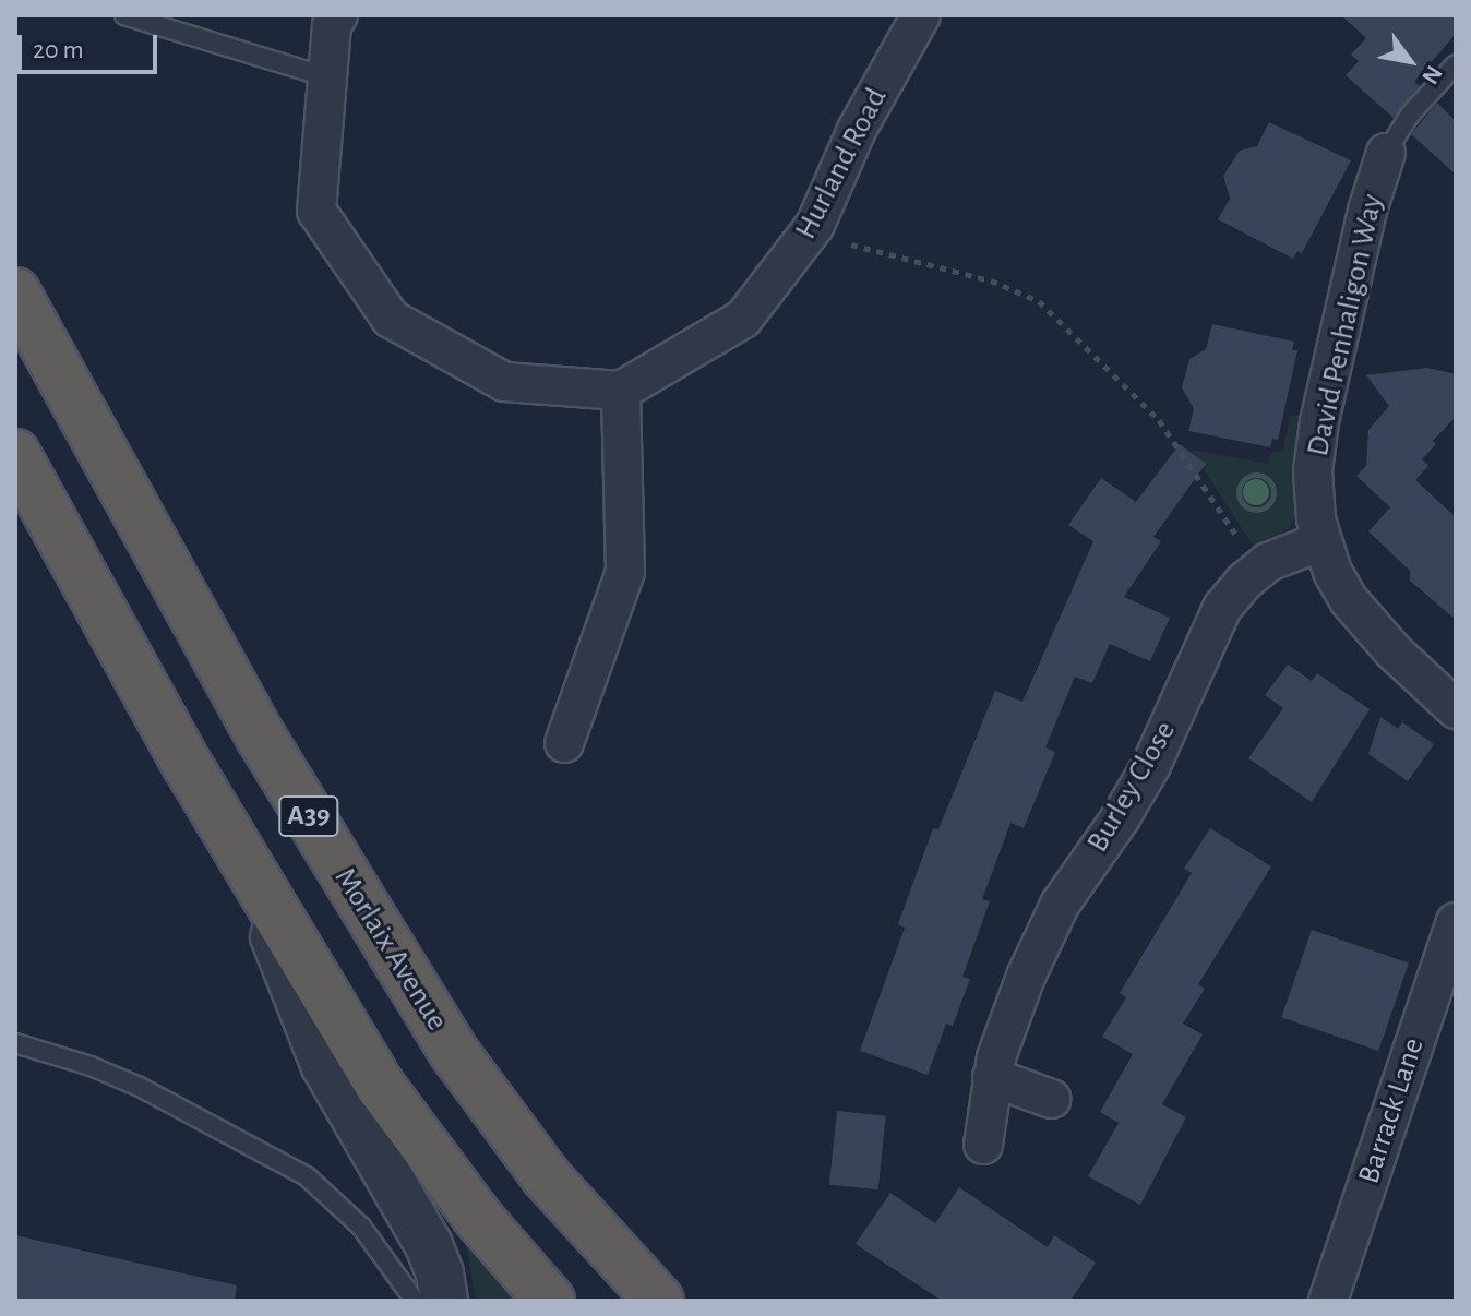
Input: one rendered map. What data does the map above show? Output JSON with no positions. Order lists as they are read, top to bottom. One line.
{"streets":{"highway":["A39","Morlaix Avenue"],"street":["Hurland Road","David Penhaligon Way","Burley Close","Barrack Lane"]},"crossings":[["David Penhaligon Way","Burley Close"]],"scale_bar":"20 m","north":"bottom right"}
